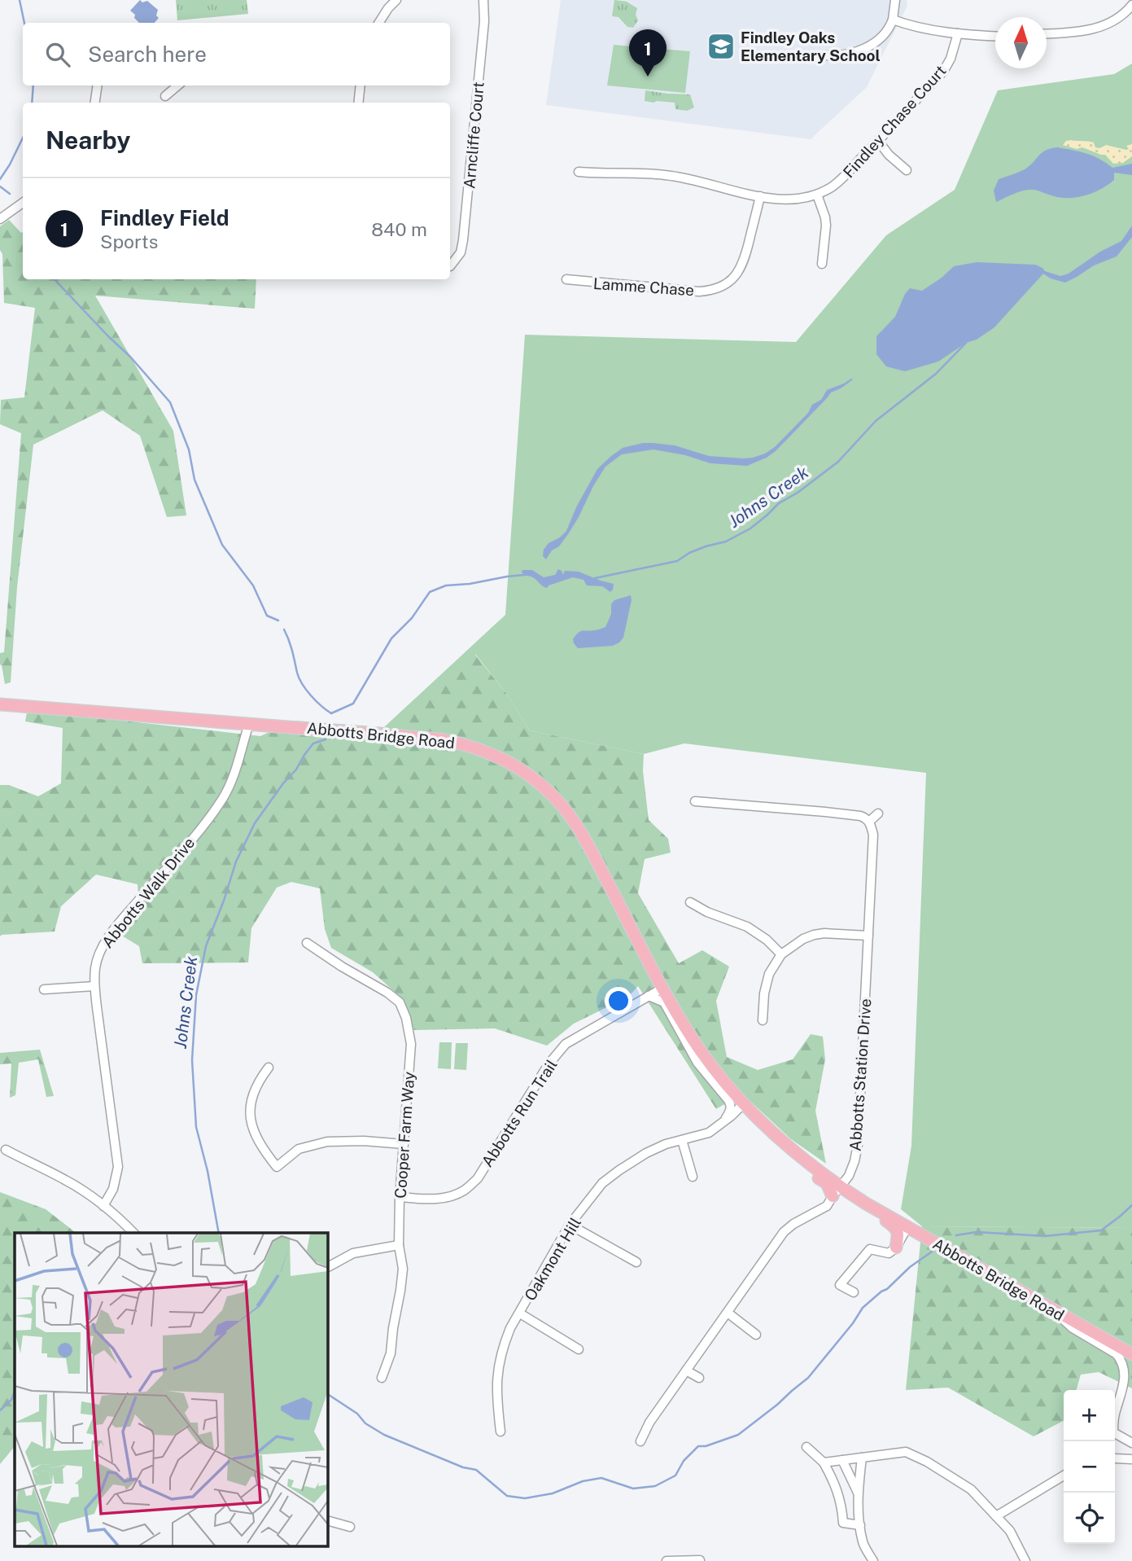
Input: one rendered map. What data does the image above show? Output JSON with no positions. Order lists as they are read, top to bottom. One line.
{"streets":{"main road":["Abbotts Bridge Road"],"street":["Findley Chase Court","Arncliffe Court","Lamme Chase","Abbotts Walk Drive","Abbotts Station Drive","Abbotts Run Trail","Cooper Farm Way","Oakmont Hill"]},"crossings":[["Findley Chase Court","Lamme Chase"],["Abbotts Bridge Road","Abbotts Walk Drive"],["Abbotts Bridge Road","Abbotts Station Drive"],["Abbotts Bridge Road","Abbotts Run Trail"],["Abbotts Bridge Road","Oakmont Hill"],["Abbotts Run Trail","Cooper Farm Way"]],"water":["Johns Creek"],"places":{"school or university":["Findley Oaks Elementary School"]},"north":"top","page":{"search":"Search here","pins":"1","heading":"Nearby","list":[{"mark":"1","name":"Findley Field","note":"Sports","value":"840 m"}],"map_buttons":["+","−"]}}
